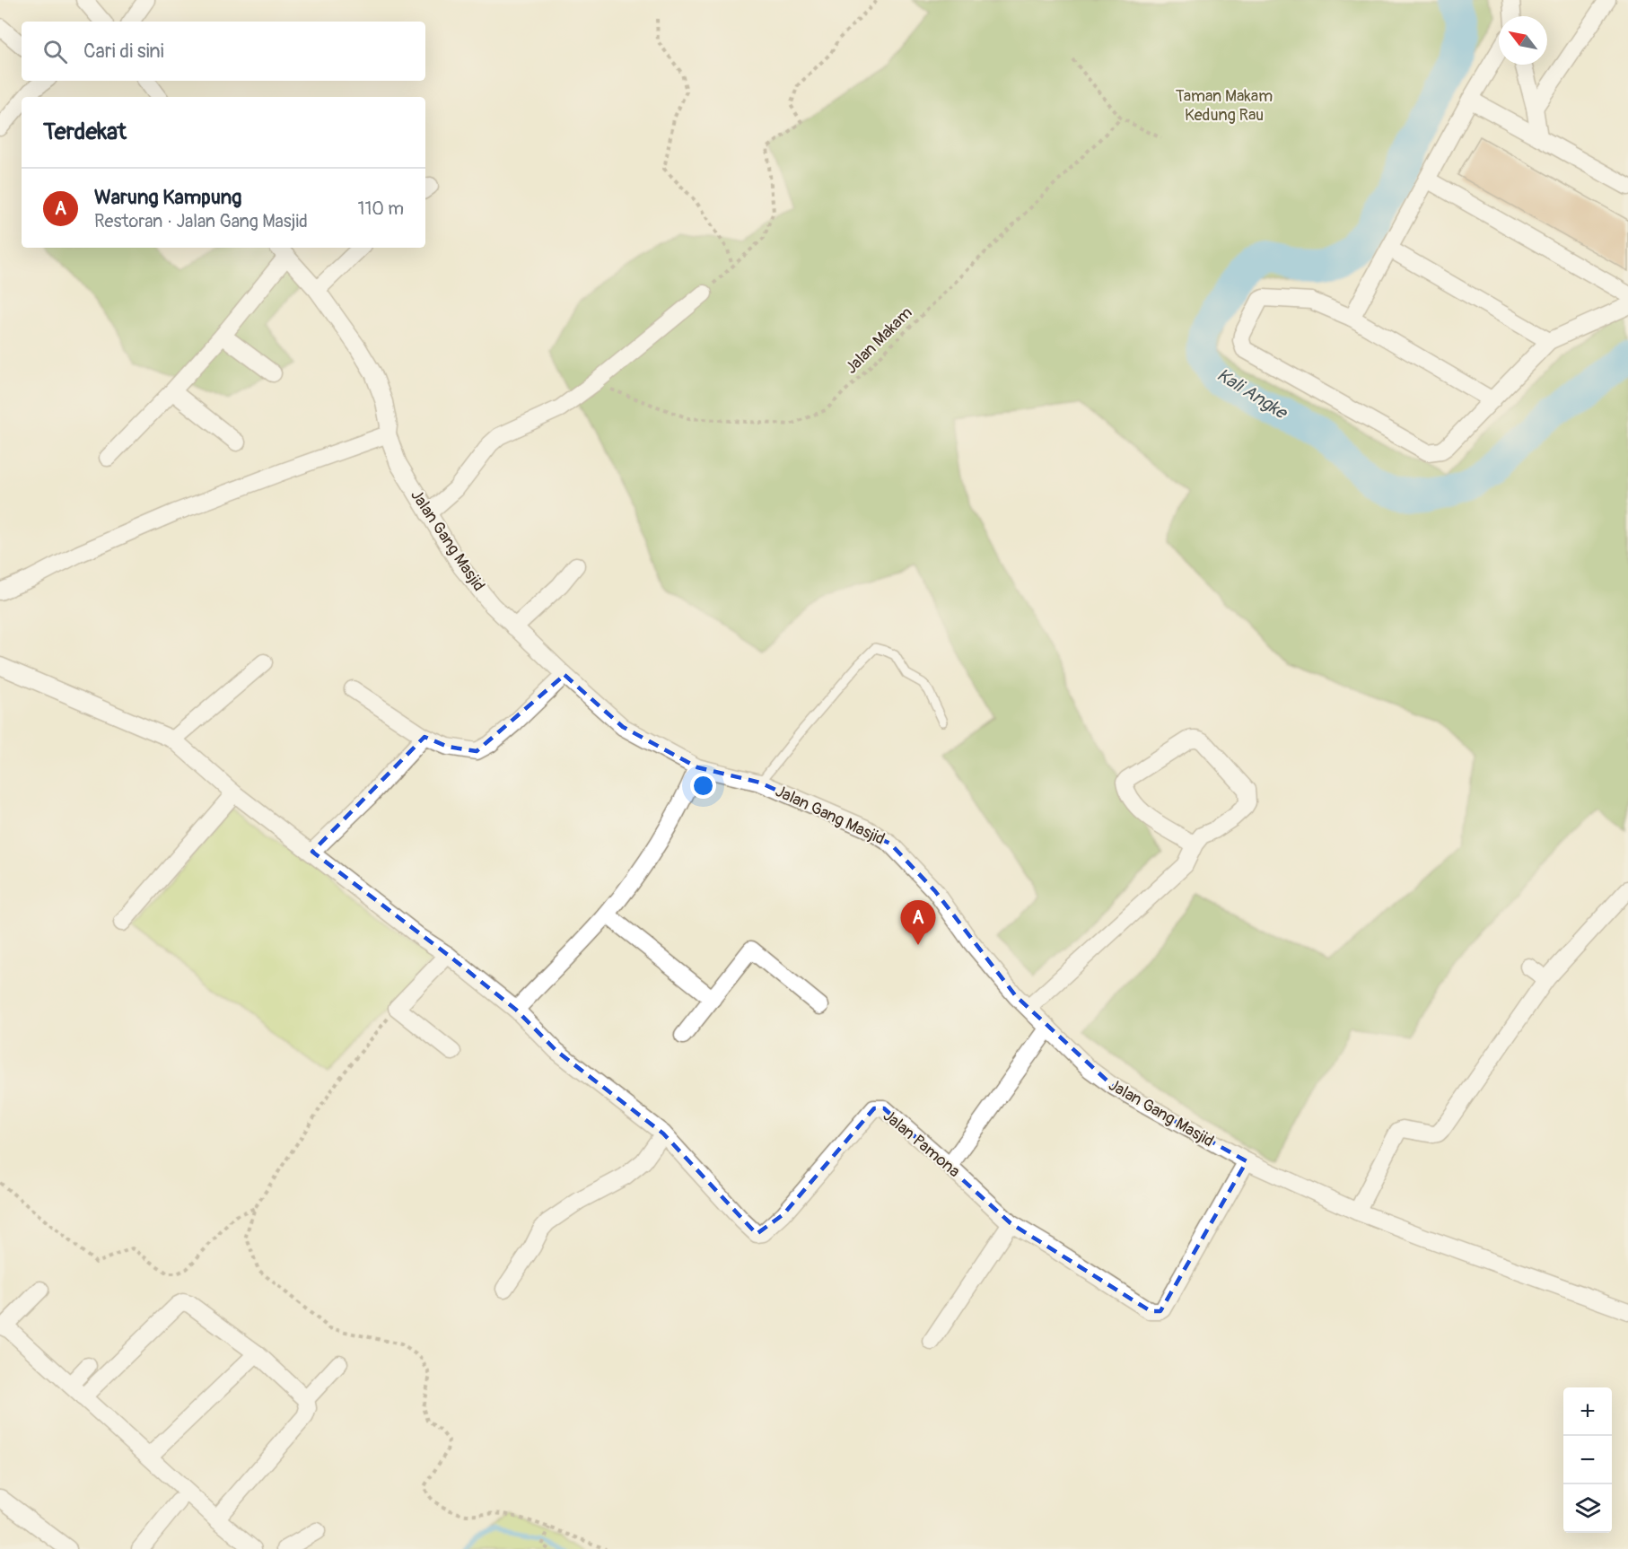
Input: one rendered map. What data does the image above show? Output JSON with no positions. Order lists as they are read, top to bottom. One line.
{"streets":{"street":["Jalan Gang Masjid","Jalan Pamona"],"path":["Jalan Makam"]},"crossings":[["Jalan Gang Masjid","Jalan Pamona"]],"water":["Kali Angke"],"parks":["Taman Makam Kedung Rau"],"north":"top left","page":{"search":"Cari di sini","heading":"Terdekat","list":[{"mark":"A","name":"Warung Kampung","note":"Restoran · Jalan Gang Masjid","value":"110 m"}],"pins":"A","map_buttons":["+","−"]}}
